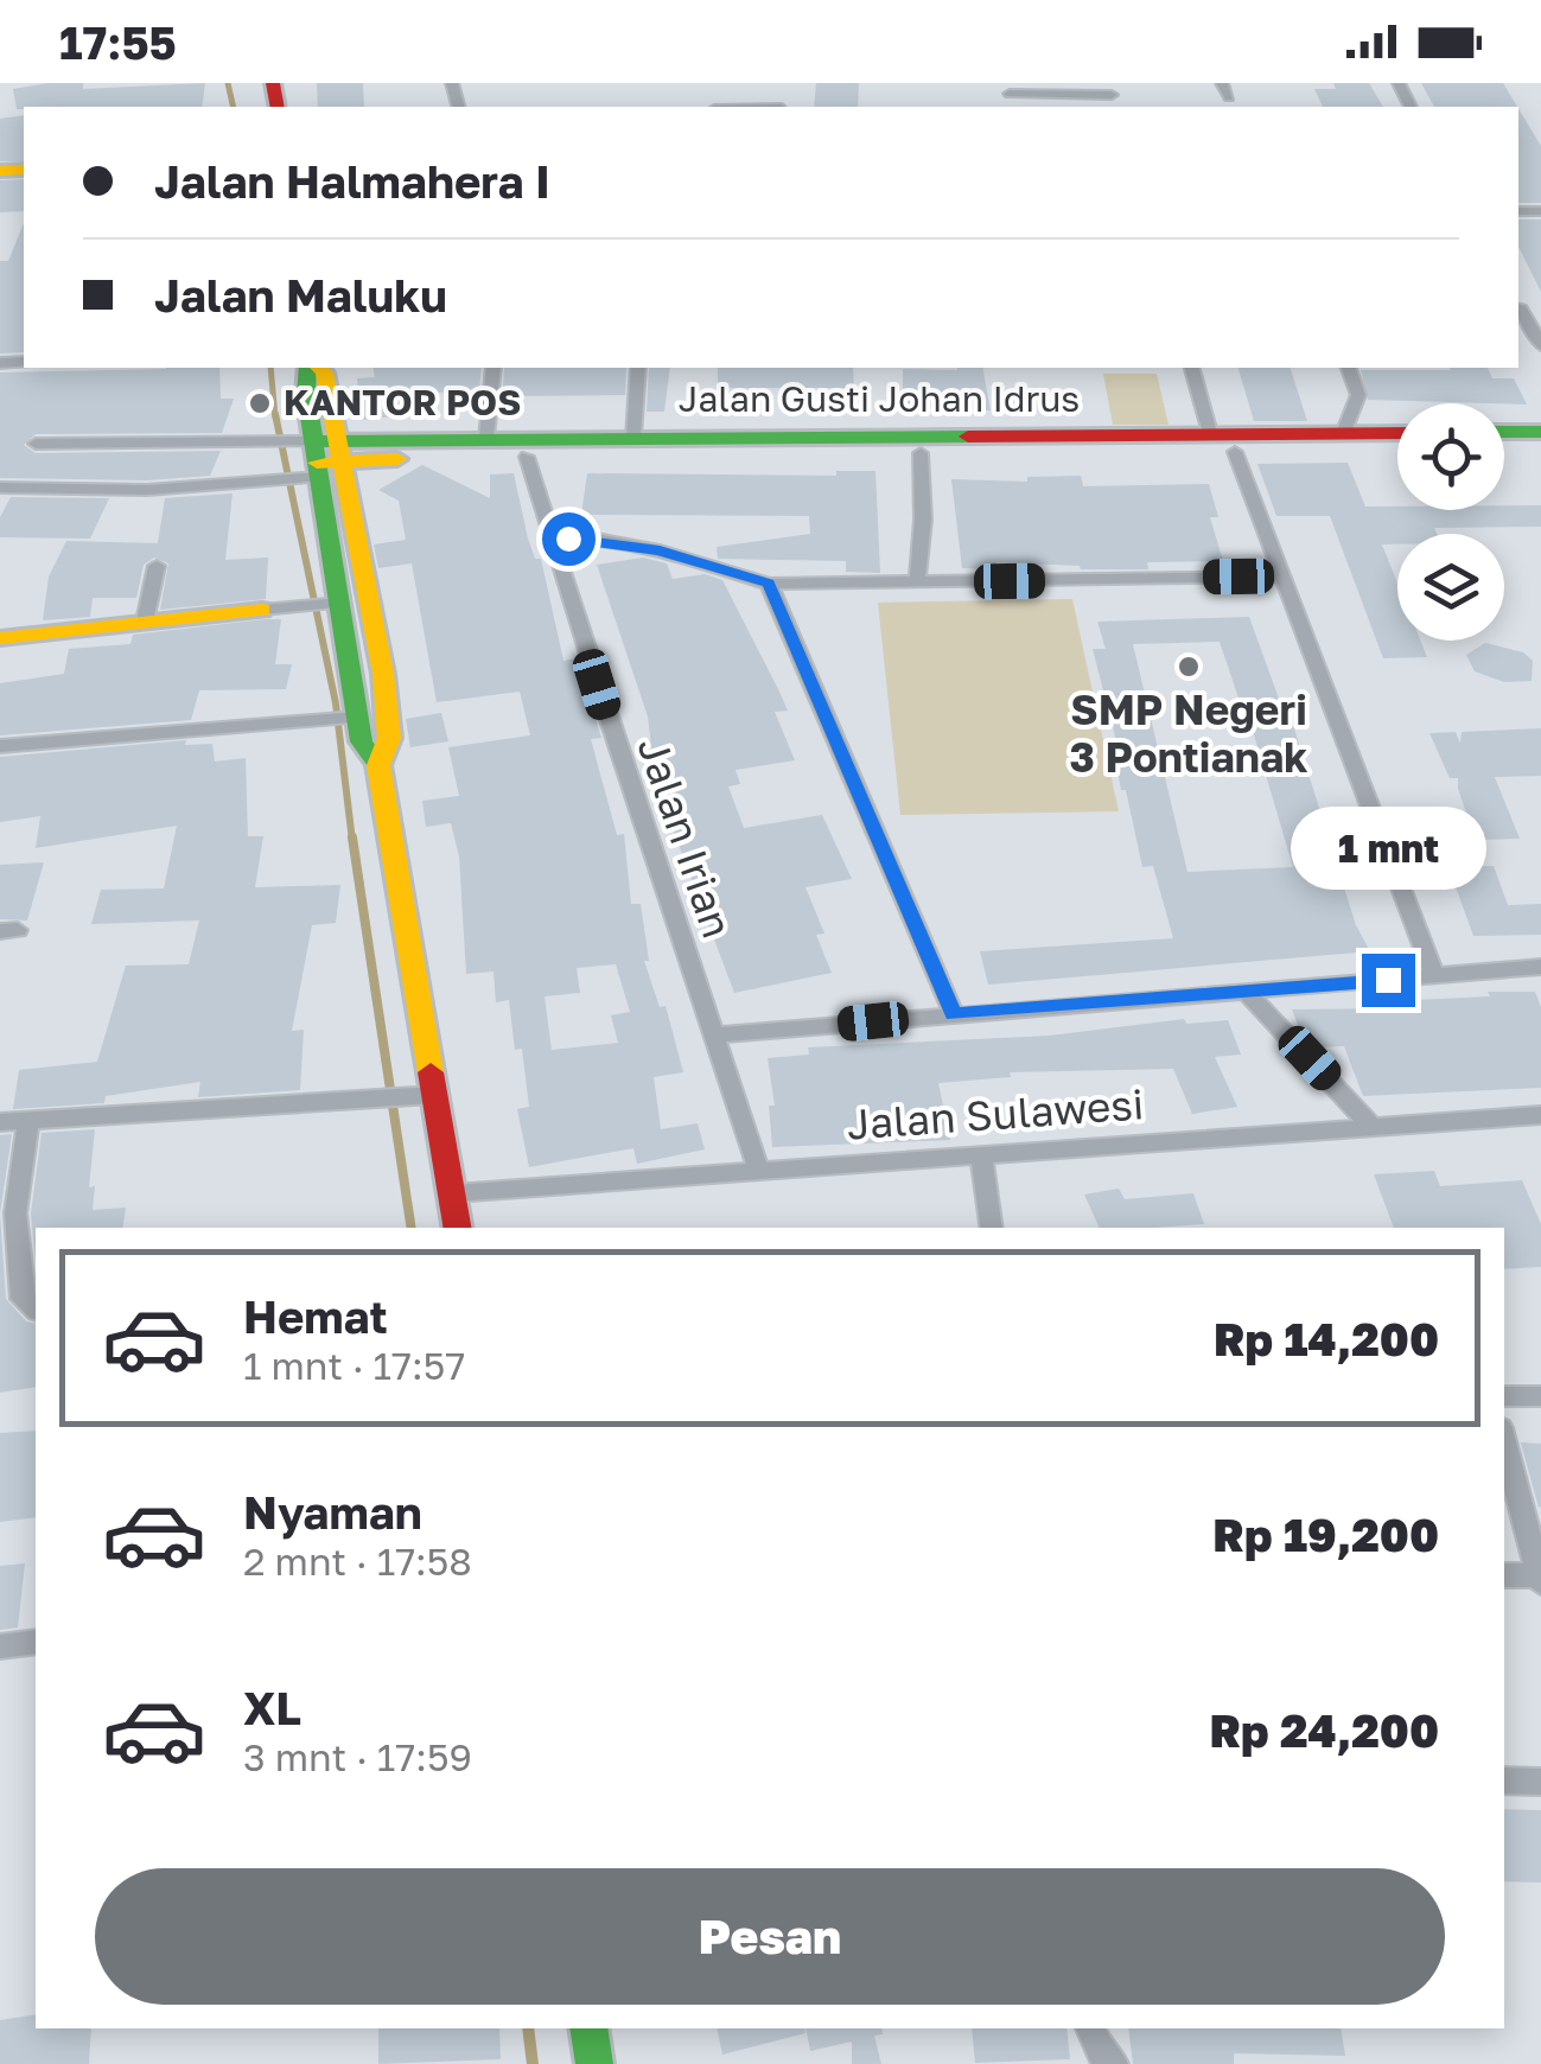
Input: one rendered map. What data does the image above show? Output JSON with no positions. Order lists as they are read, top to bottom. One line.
{"streets":{"street":["Jalan Gusti Johan Idrus","Jalan Irian","Jalan Sulawesi"]},"crossings":[["Jalan Gusti Johan Idrus","Jalan Irian"],["Jalan Irian","Jalan Sulawesi"]],"places":["KANTOR POS","SMP Negeri 3 Pontianak"],"page":{"status":"17:55","banner":["Jalan Halmahera I","Jalan Maluku"],"bubble":"1 mnt","list":[{"name":"Hemat","note":"1 mnt · 17:57","value":"Rp 14,200"},{"name":"Nyaman","note":"2 mnt · 17:58","value":"Rp 19,200"},{"name":"XL","note":"3 mnt · 17:59","value":"Rp 24,200"}],"buttons":"Pesan"}}
